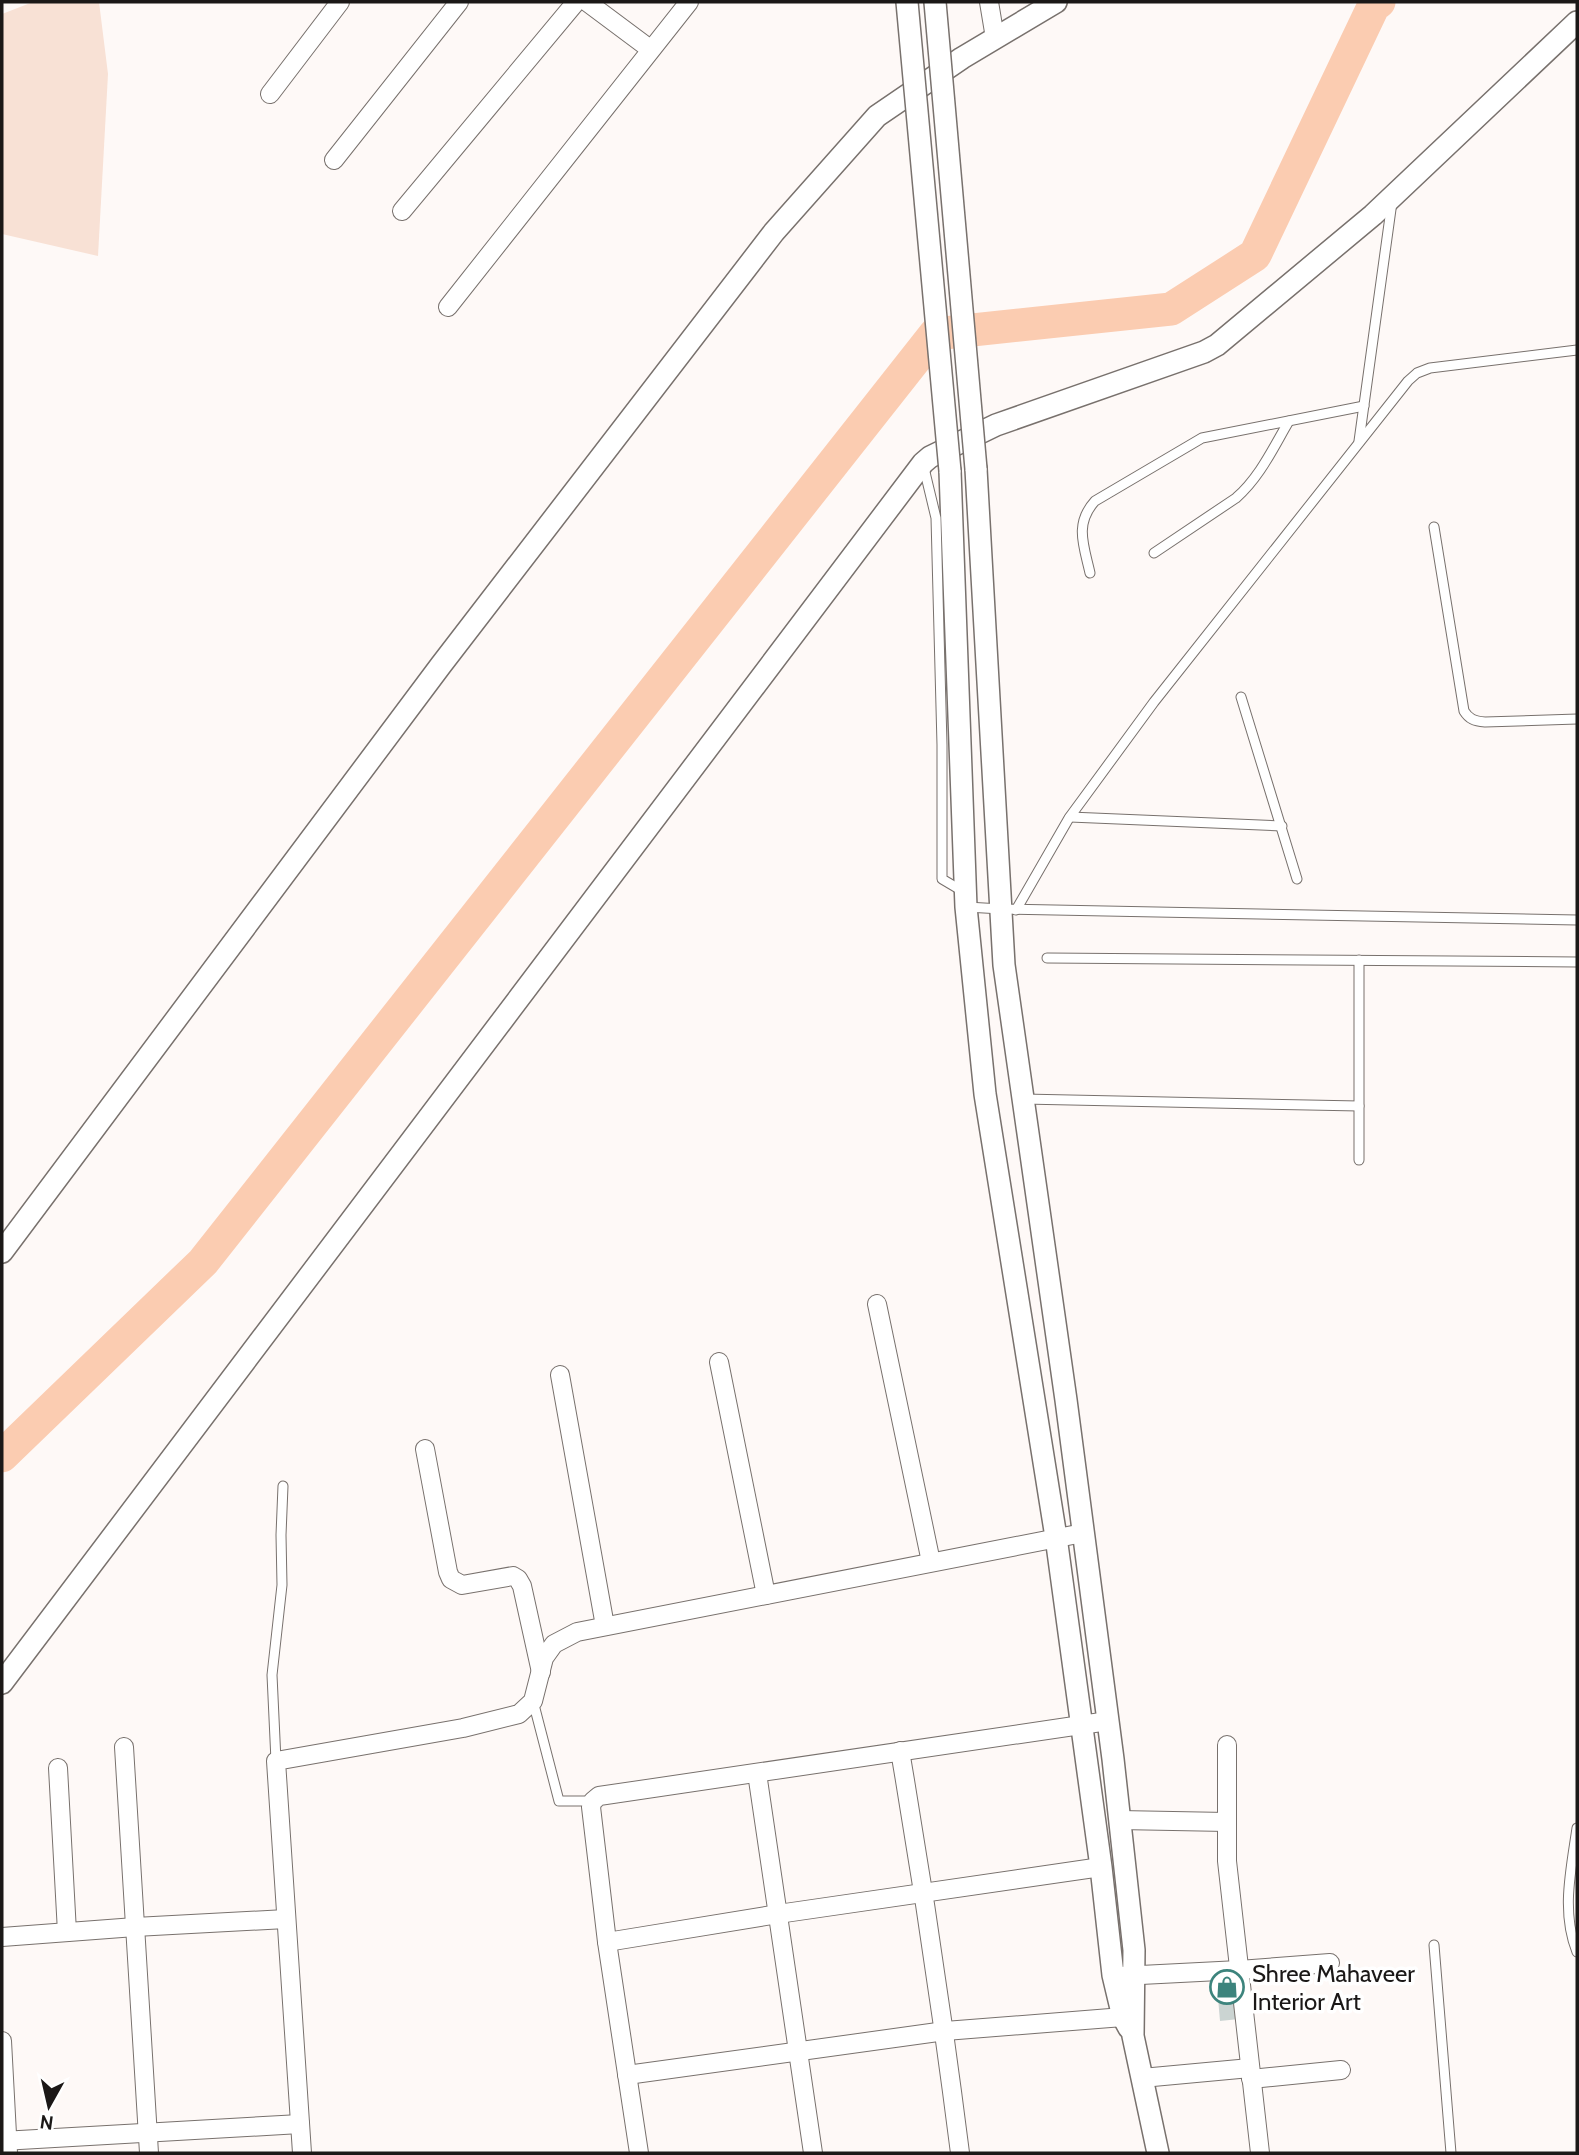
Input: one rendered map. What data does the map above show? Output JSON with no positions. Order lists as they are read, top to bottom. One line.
{"places":{"shop":["Shree Mahaveer Interior Art"]},"north":"bottom"}
